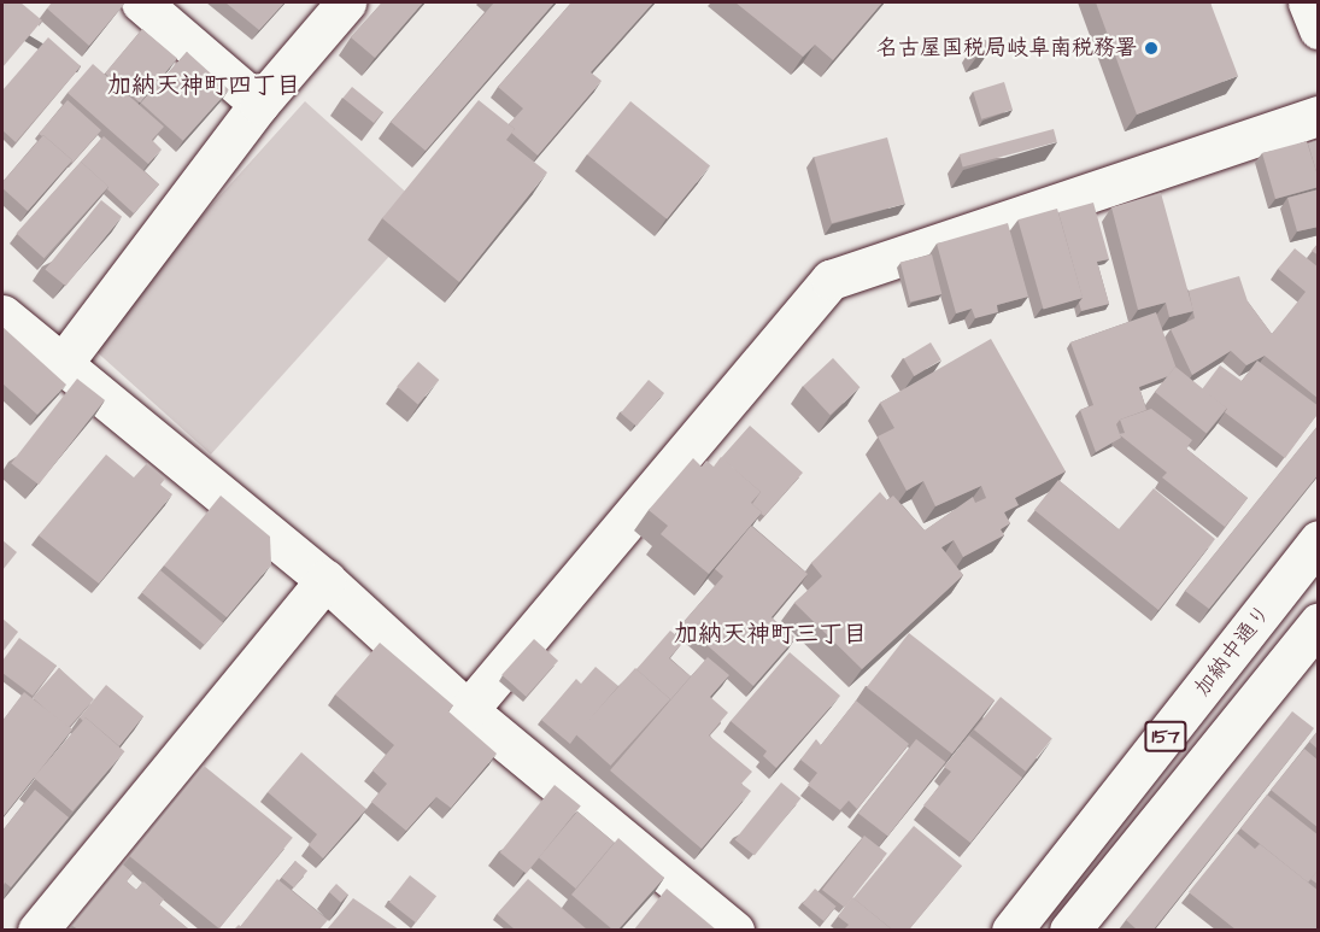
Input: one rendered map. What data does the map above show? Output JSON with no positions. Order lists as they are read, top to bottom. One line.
{"streets":{"main road":["加納中通り","157"]},"districts":["加納天神町四丁目","加納天神町三丁目"],"places":["名古屋国税局岐阜南税務署"]}
